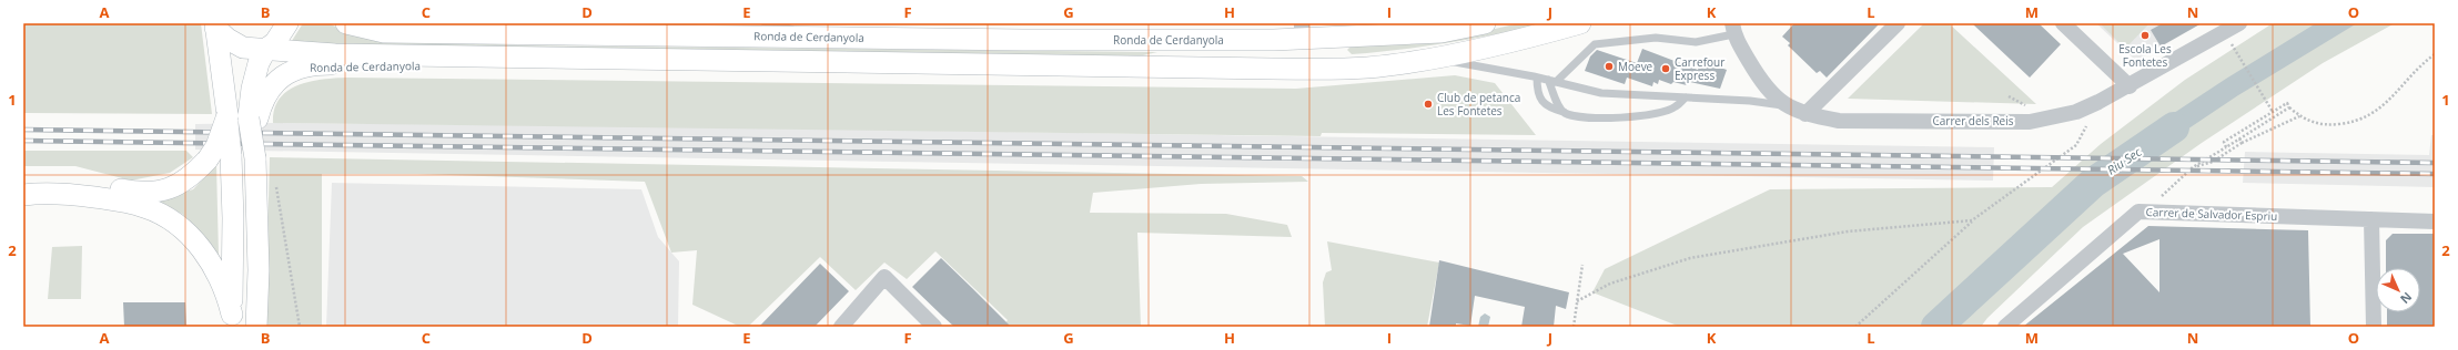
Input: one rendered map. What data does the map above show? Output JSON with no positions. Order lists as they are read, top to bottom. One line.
{"streets":{"street":["Ronda de Cerdanyola","Carrer dels Reis","Carrer de Salvador Espriu"]},"water":["Riu Sec"],"places":["Escola Les Fontetes","Moeve","Carrefour Express","Club de petanca Les Fontetes"],"north":"bottom right","grid":{"columns":["A","B","C","D","E","F","G","H","I","J","K","L","M","N","O"],"rows":["1","2"]}}
